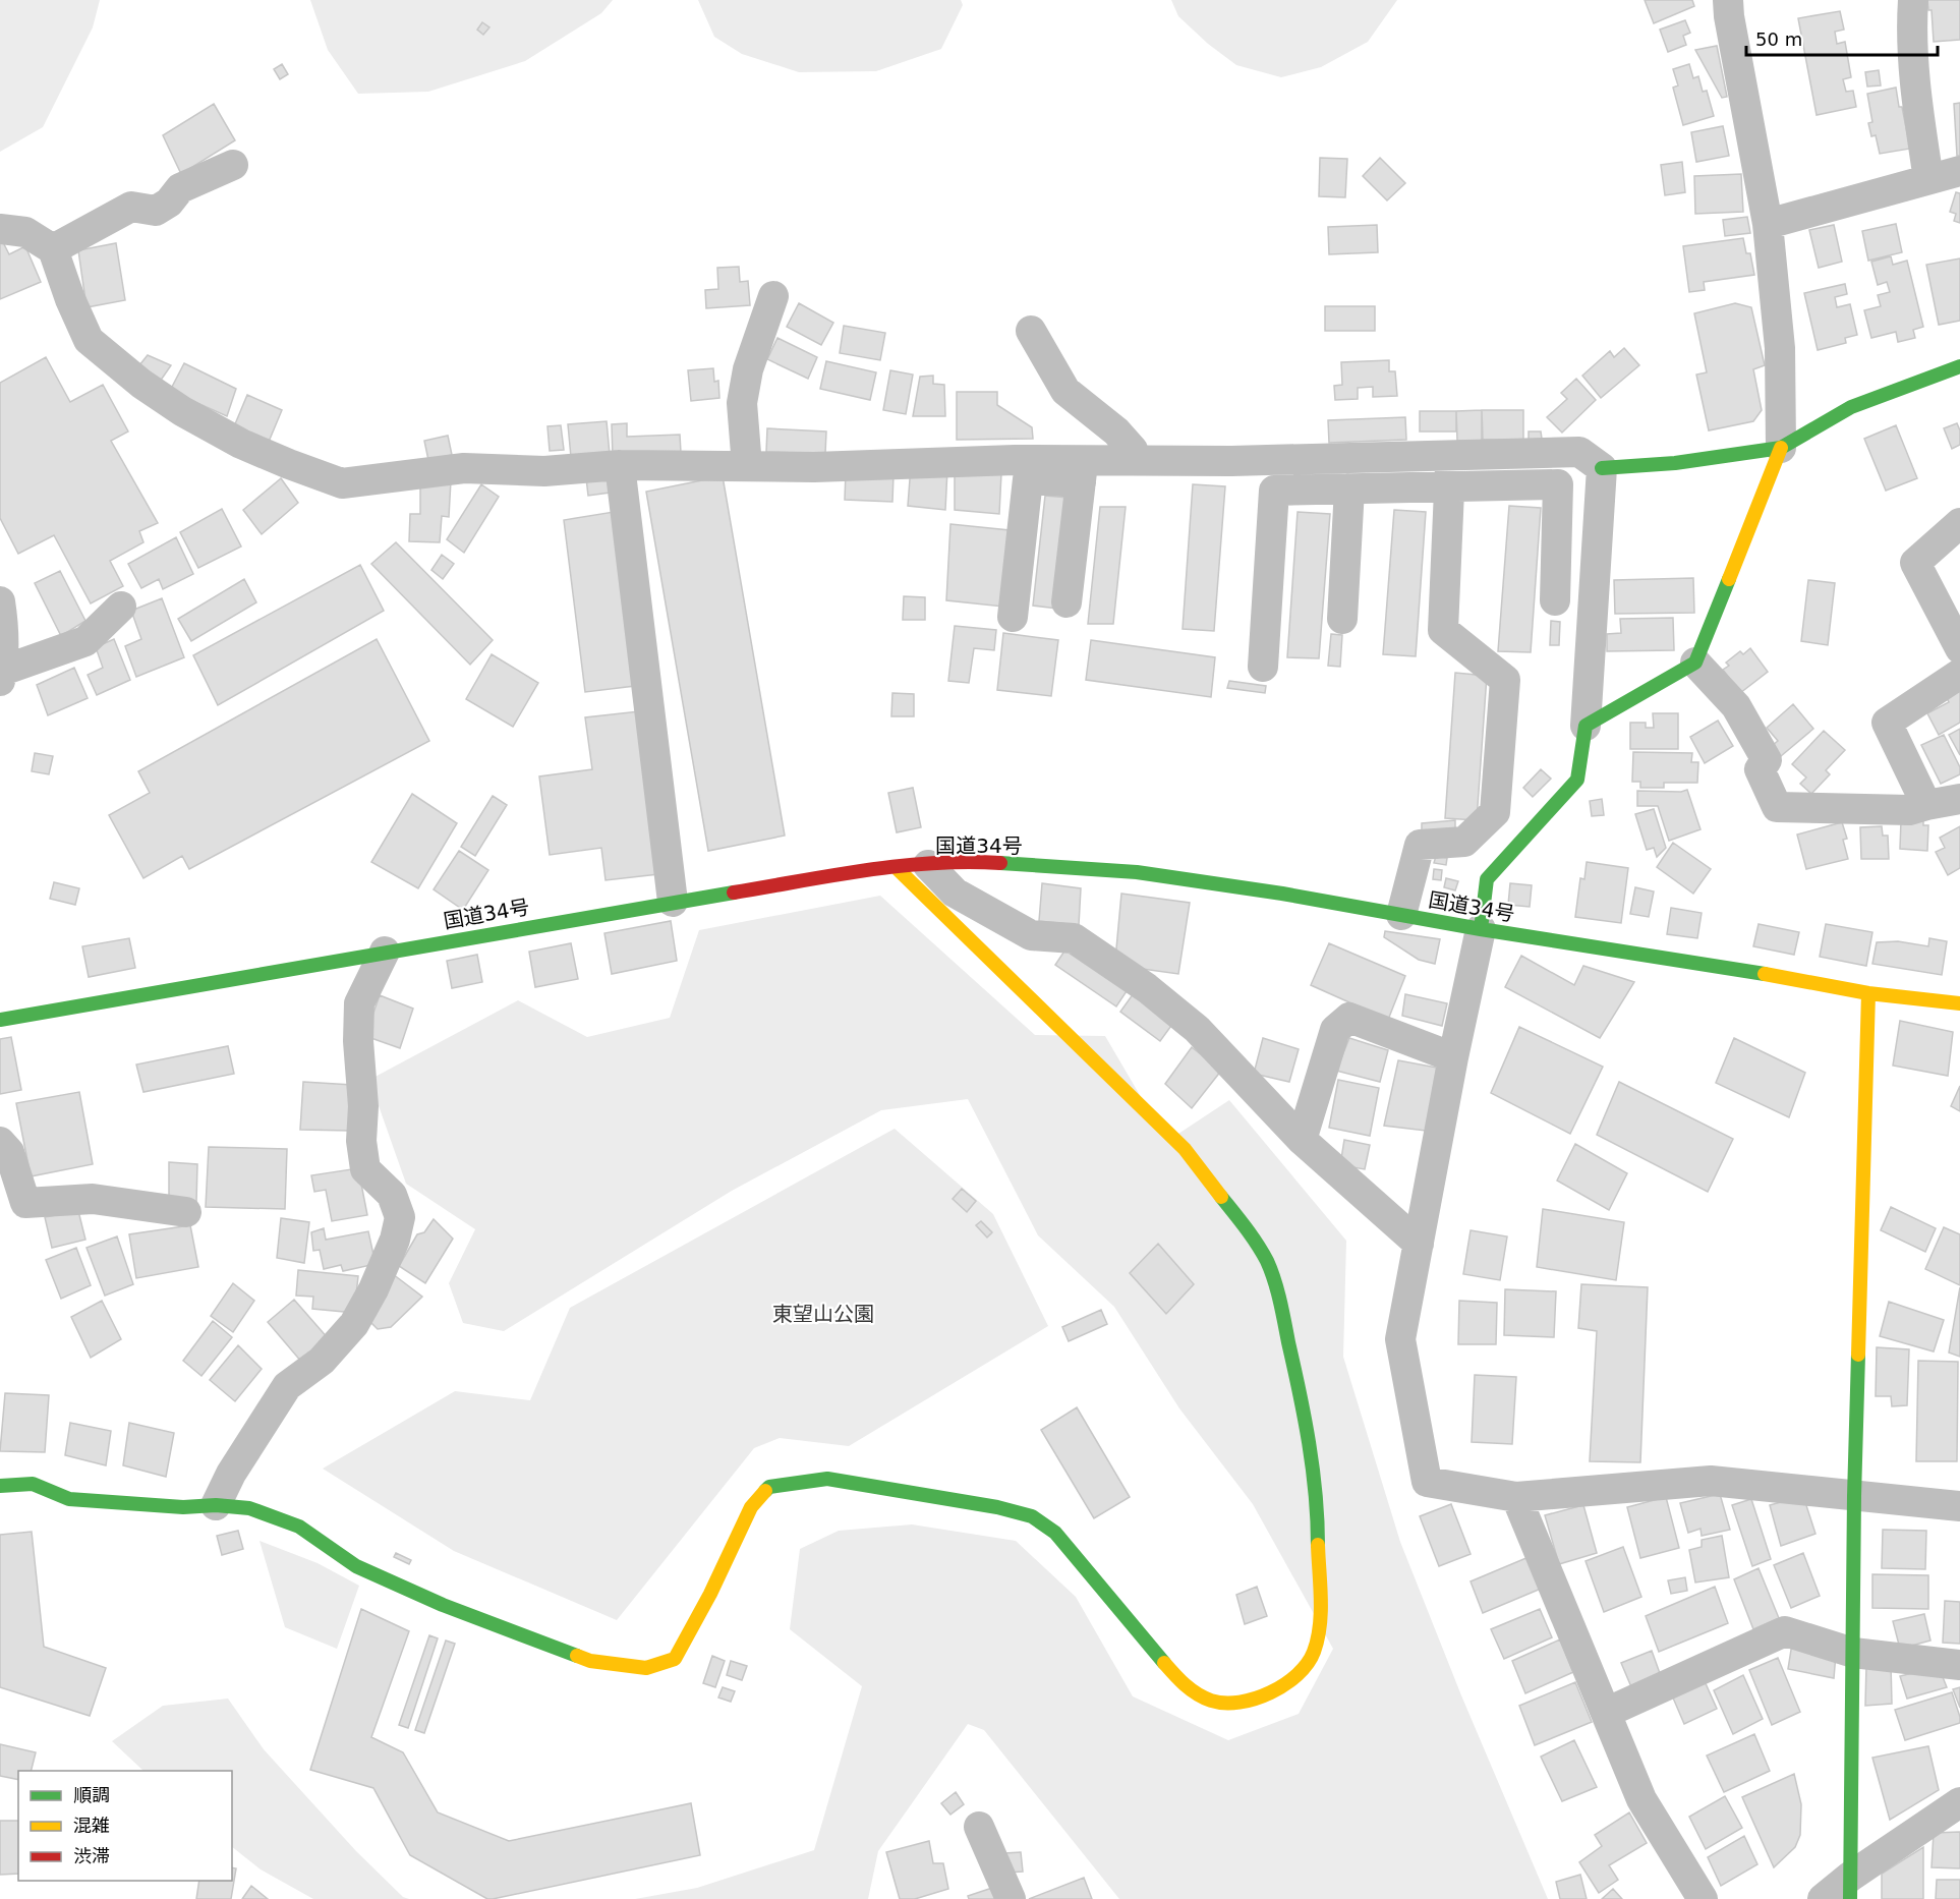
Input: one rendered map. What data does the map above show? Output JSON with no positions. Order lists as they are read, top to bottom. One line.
{"streets":{"main road":["国道34号"]},"parks":["東望山公園"],"legend":["順調","混雑","渋滞"],"scale_bar":"50 m"}
